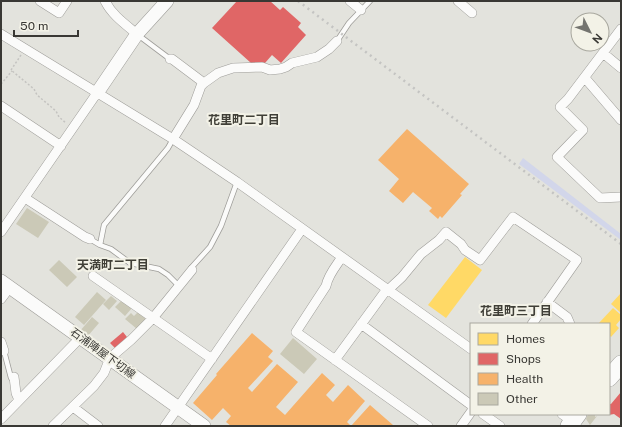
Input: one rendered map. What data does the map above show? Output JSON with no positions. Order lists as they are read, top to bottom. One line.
{"streets":{"main road":["石浦陣屋下切線"]},"districts":["花里町二丁目","天満町二丁目","花里町三丁目"],"legend":["Homes","Shops","Health","Other"],"scale_bar":"50 m","north":"bottom right"}
